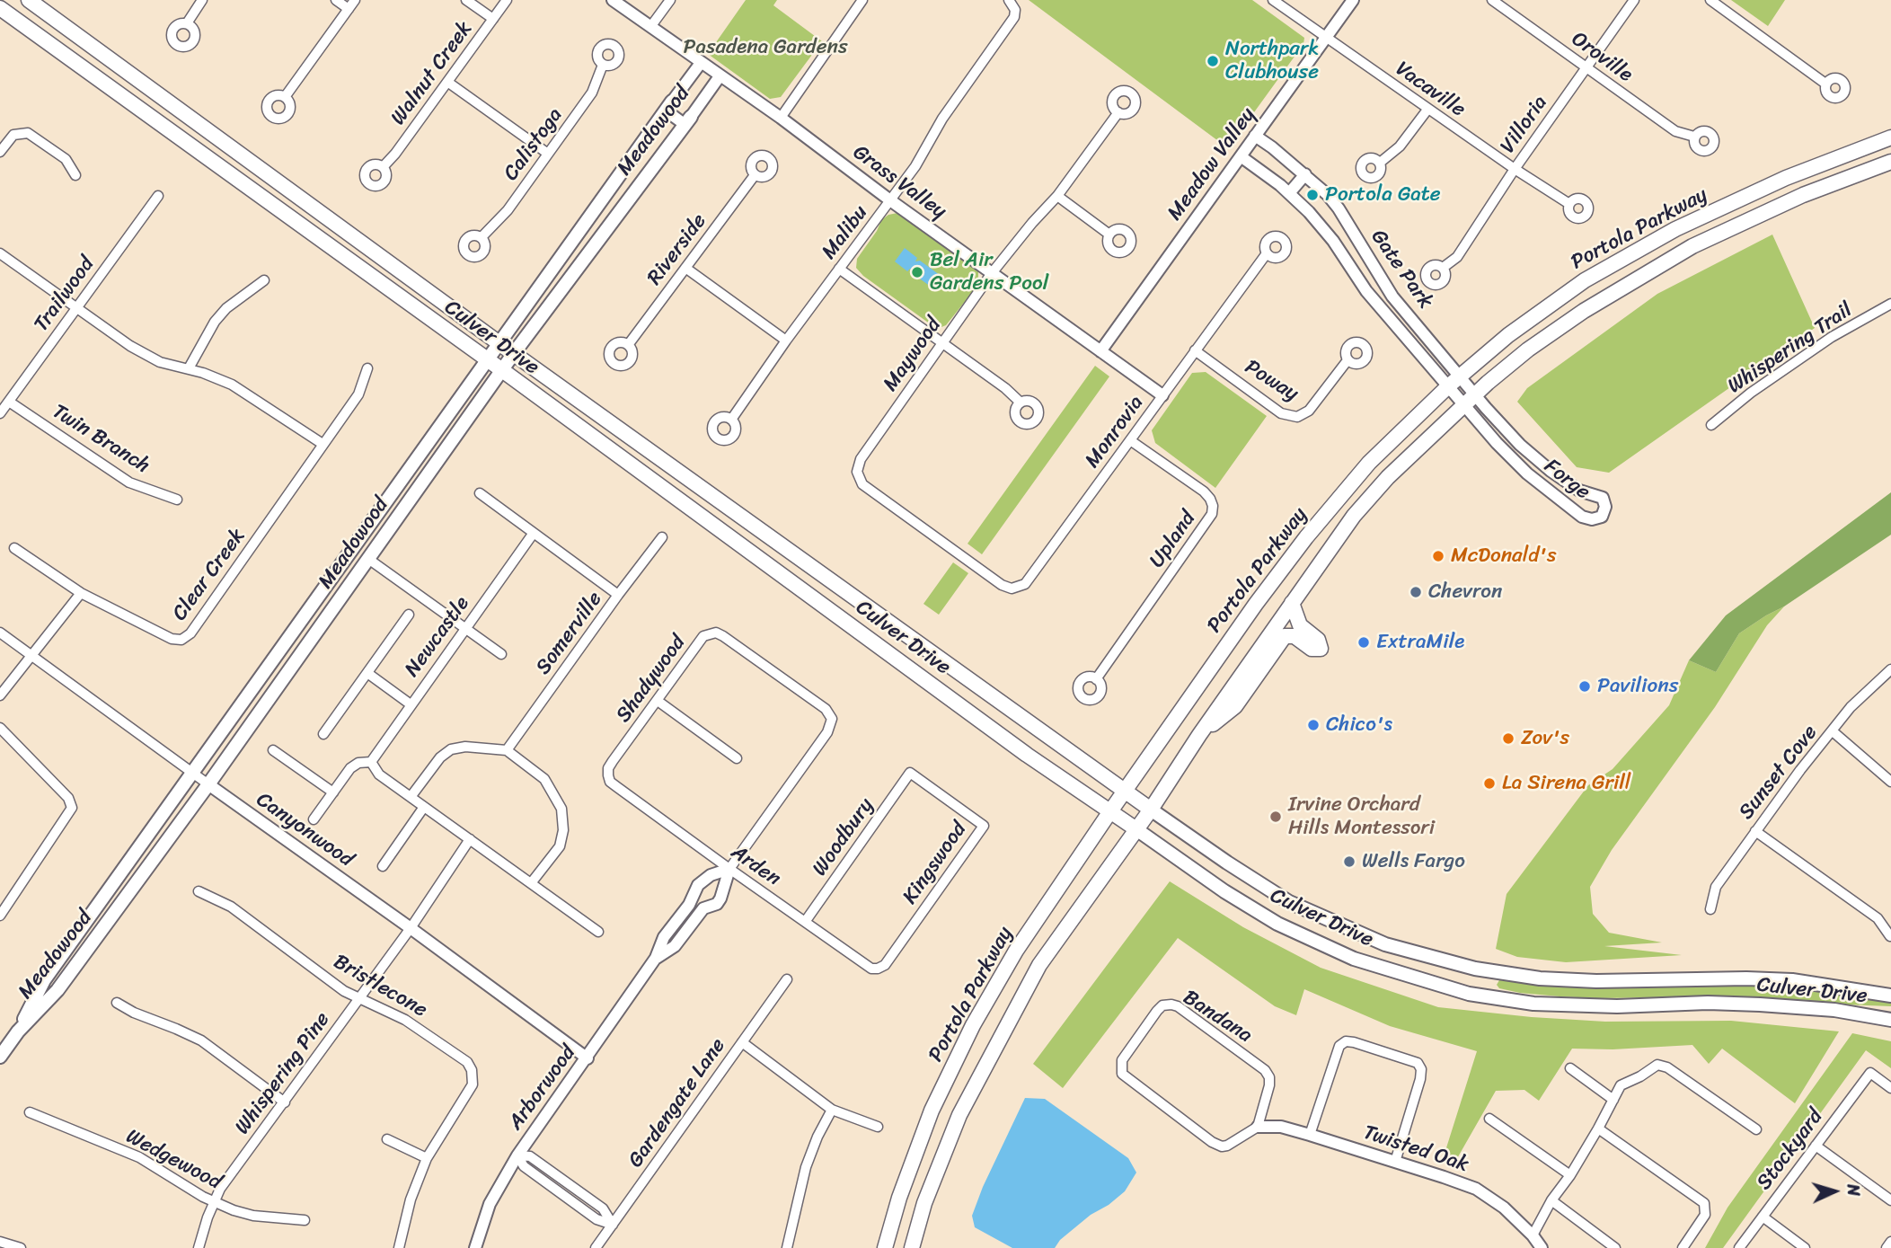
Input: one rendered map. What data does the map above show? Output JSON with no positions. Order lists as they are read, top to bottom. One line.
{"streets":{"main road":["Meadowood","Portola Parkway","Culver Drive"],"street":["Oroville","Walnut Creek","Vacaville","Villoria","Calistoga","Meadow Valley","Grass Valley","Malibu","Riverside","Gate Park","Trailwood","Whispering Trail","Maywood","Poway","Monrovia","Twin Branch","Forge","Upland","Clear Creek","Somerville","Newcastle","Shadywood","Sunset Cove","Canyonwood","Woodbury","Kingswood","Arden","Bristlecone","Bandana","Whispering Pine","Arborwood","Gardengate Lane","Twisted Oak","Stockyard","Wedgewood"]},"crossings":[["Oroville","Villoria"],["Vacaville","Villoria"],["Vacaville","Meadow Valley"],["Meadowood","Grass Valley"],["Meadowood","Culver Drive"],["Meadowood","Canyonwood"],["Meadow Valley","Grass Valley"],["Meadow Valley","Gate Park"],["Grass Valley","Malibu"],["Grass Valley","Maywood"],["Grass Valley","Monrovia"],["Portola Parkway","Gate Park"],["Portola Parkway","Culver Drive"],["Portola Parkway","Forge"],["Gate Park","Forge"],["Trailwood","Twin Branch"],["Maywood","Monrovia"],["Poway","Monrovia"],["Monrovia","Upland"],["Shadywood","Arden"],["Shadywood","Arborwood"],["Canyonwood","Whispering Pine"],["Canyonwood","Arborwood"],["Woodbury","Kingswood"],["Woodbury","Arden"],["Kingswood","Arden"],["Arden","Arborwood"],["Bristlecone","Whispering Pine"],["Bandana","Twisted Oak"],["Whispering Pine","Wedgewood"]],"parks":["Pasadena Gardens"],"places":["Northpark Clubhouse","Portola Gate","Bel Air Gardens Pool","McDonald's","Chevron","ExtraMile","Pavilions","Chico's","Zov's","La Sirena Grill","Irvine Orchard Hills Montessori","Wells Fargo"],"north":"right"}
